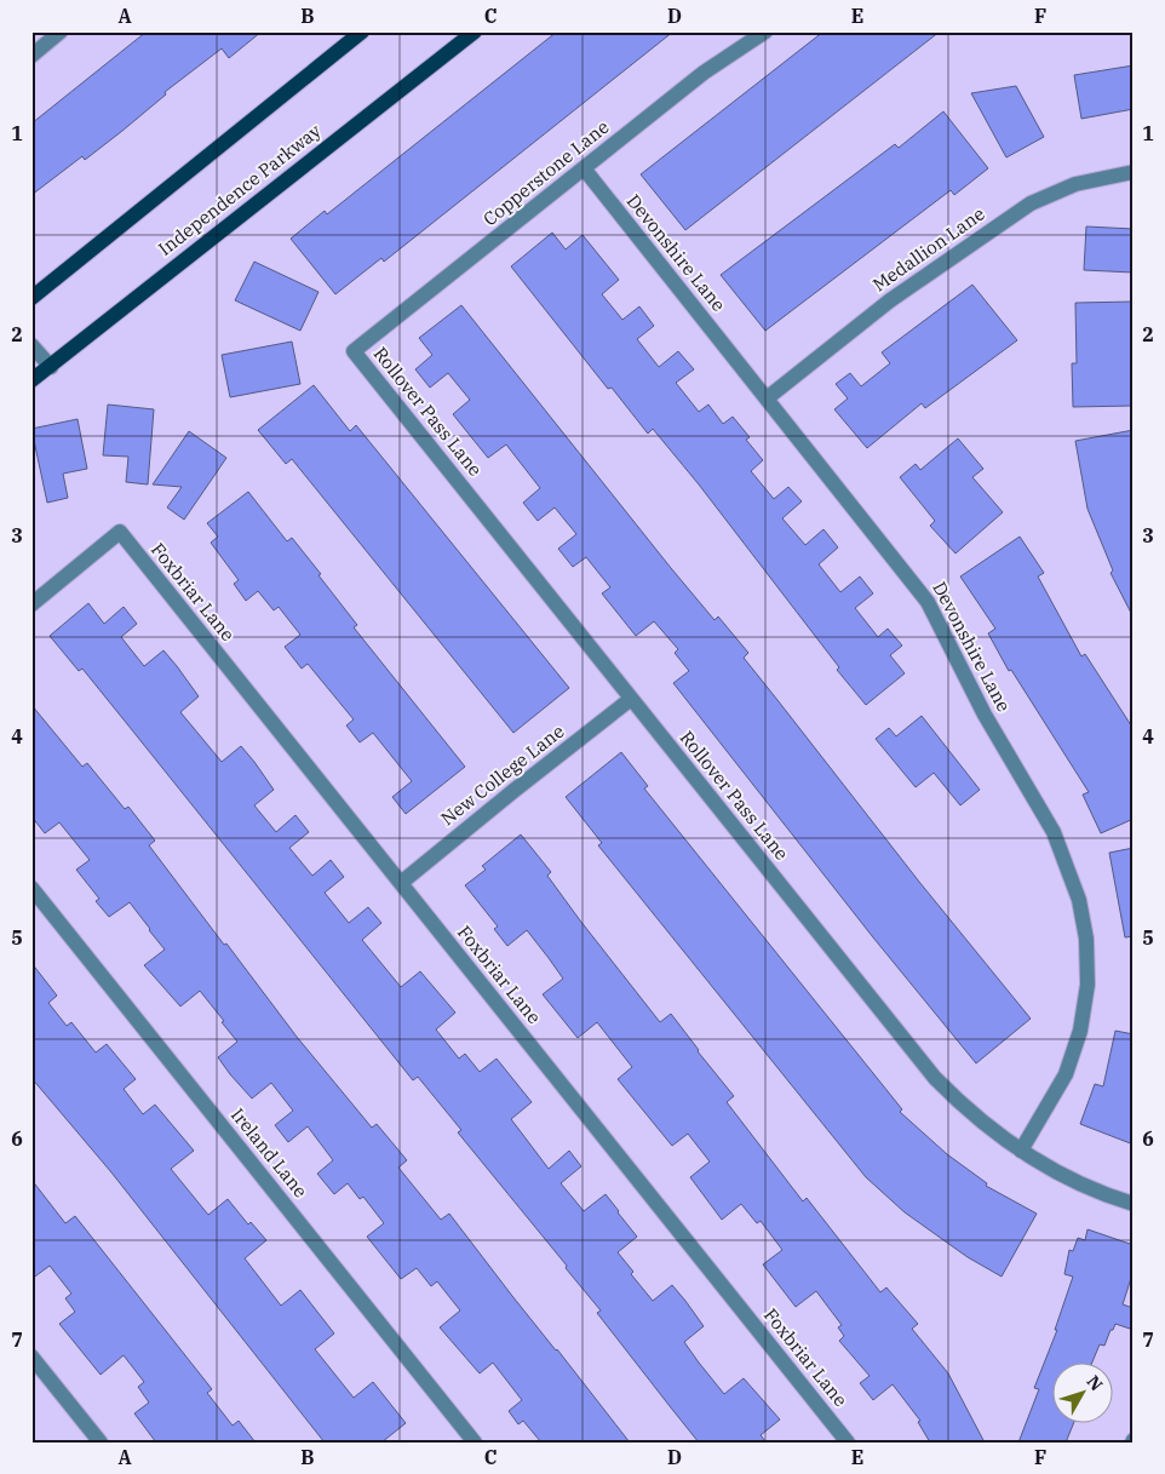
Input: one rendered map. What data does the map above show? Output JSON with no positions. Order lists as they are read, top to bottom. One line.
{"streets":{"main road":["Independence Parkway"],"street":["Copperstone Lane","Medallion Lane","Devonshire Lane","Rollover Pass Lane","Foxbriar Lane","New College Lane","Ireland Lane"]},"crossings":[["Copperstone Lane","Devonshire Lane"],["Copperstone Lane","Rollover Pass Lane"],["Medallion Lane","Devonshire Lane"],["Devonshire Lane","Rollover Pass Lane"],["Rollover Pass Lane","New College Lane"],["Foxbriar Lane","New College Lane"]],"north":"top right","grid":{"columns":["A","B","C","D","E","F"],"rows":["1","2","3","4","5","6","7"]}}
